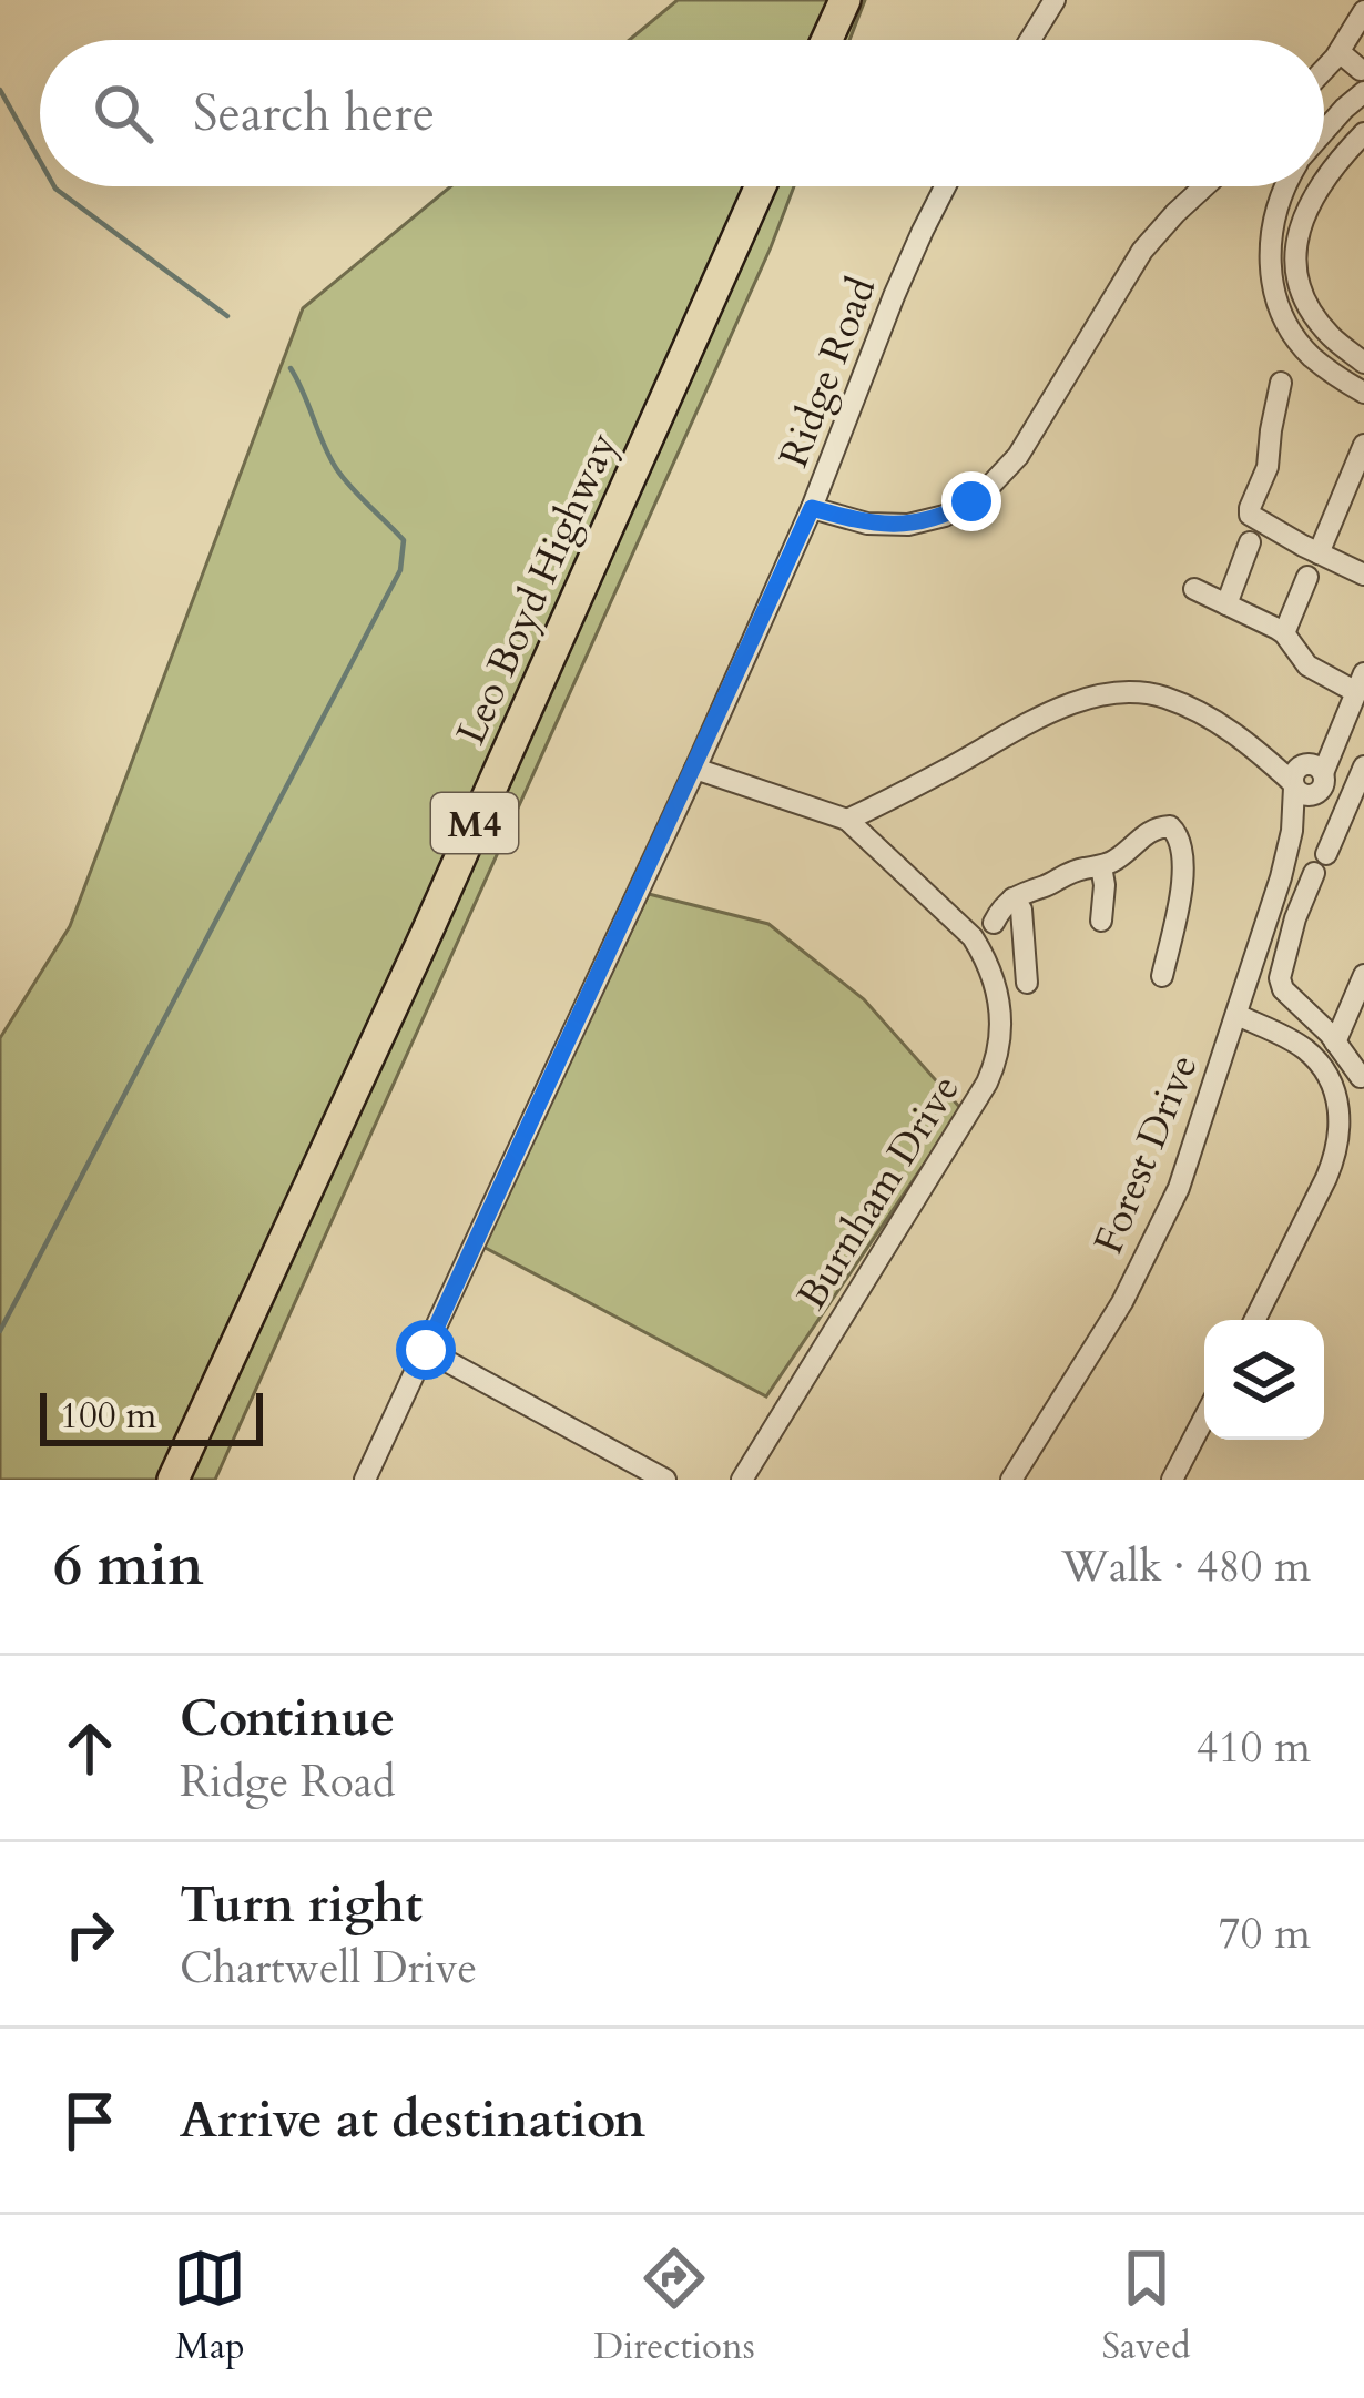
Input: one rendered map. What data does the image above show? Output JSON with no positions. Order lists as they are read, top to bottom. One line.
{"streets":{"highway":["Leo Boyd Highway","M4"],"street":["Ridge Road","Forest Drive","Burnham Drive"]},"crossings":[["Ridge Road","Burnham Drive"]],"scale_bar":"100 m","page":{"search":"Search here","scale":"100 m","heading":["6 min","Walk · 480 m"],"list":[["Continue","Ridge Road","410 m"],["Turn right","Chartwell Drive","70 m"],"Arrive at destination"],"nav":["Map","Directions","Saved"]}}
